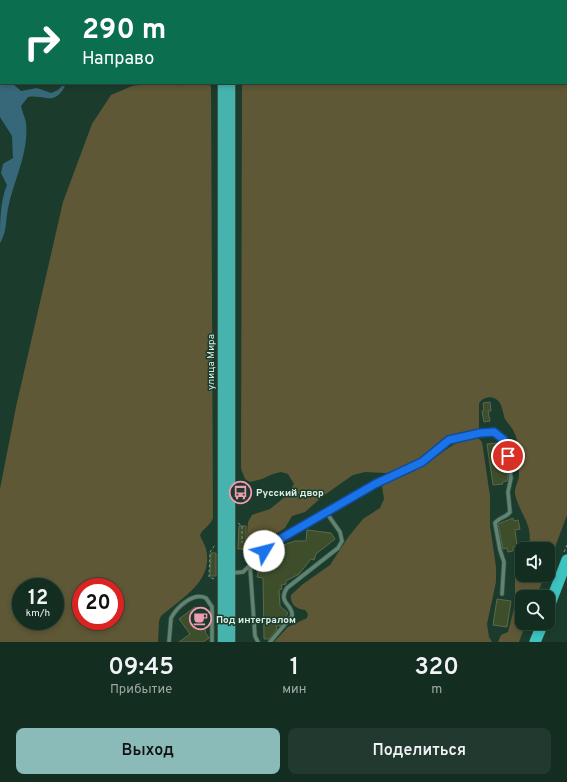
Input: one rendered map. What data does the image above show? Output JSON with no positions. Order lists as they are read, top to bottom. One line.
{"streets":{"main road":["улица Мира"]},"places":{"bus stop":["Русский двор"],"cafe":["Под интегралом"]},"page":{"turn":["290 m","Направо"],"speed":"12 km/h","limit":"20","eta":["09:45","Прибытие","1","мин","320","m"],"buttons":["Выход","Поделиться"]}}
